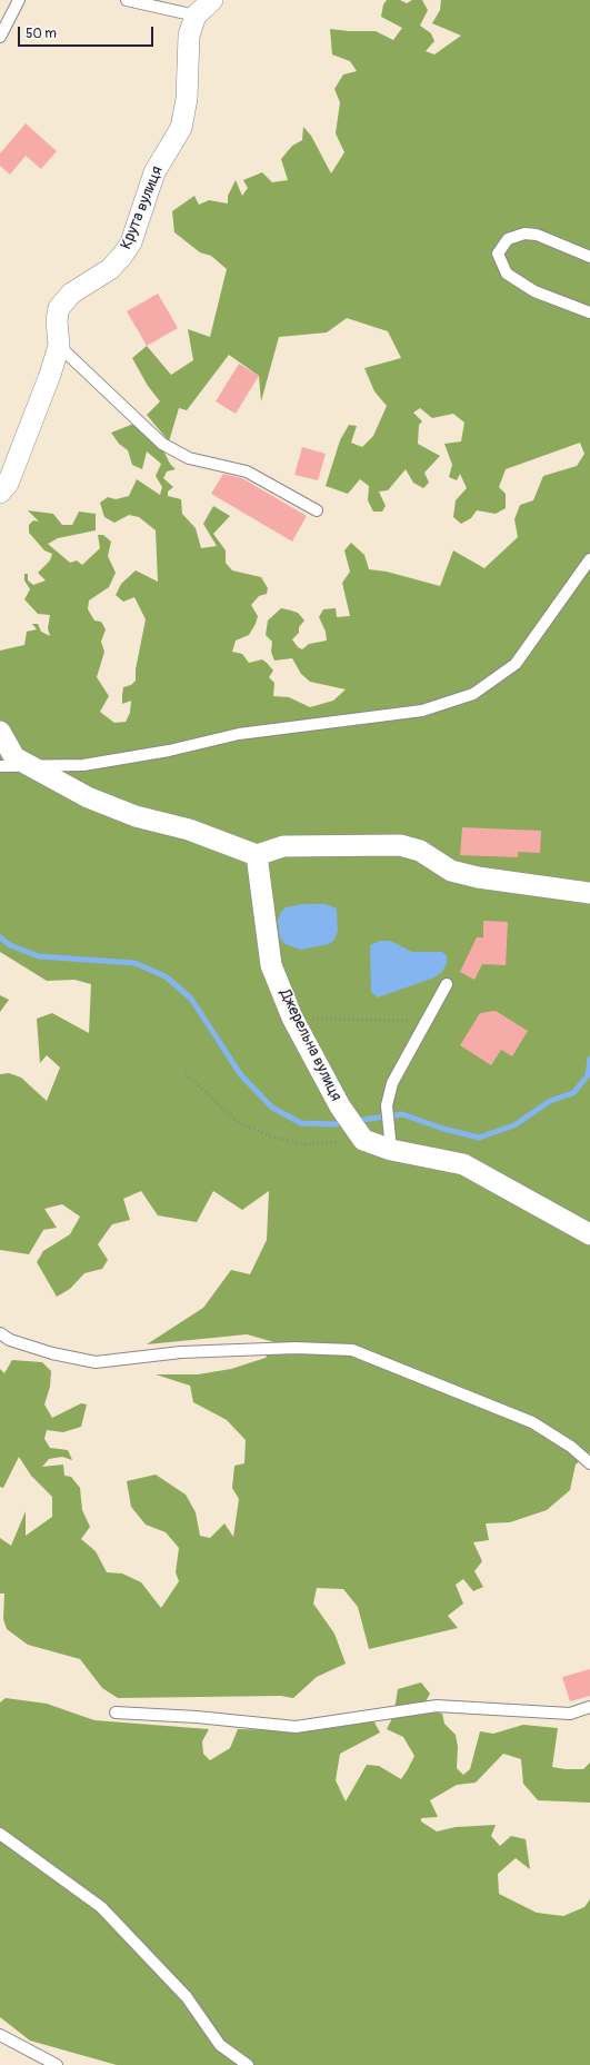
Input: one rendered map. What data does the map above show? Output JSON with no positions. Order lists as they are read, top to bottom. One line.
{"streets":{"street":["Крута вулиця","Джерельна вулиця"]},"scale_bar":"50 m"}
